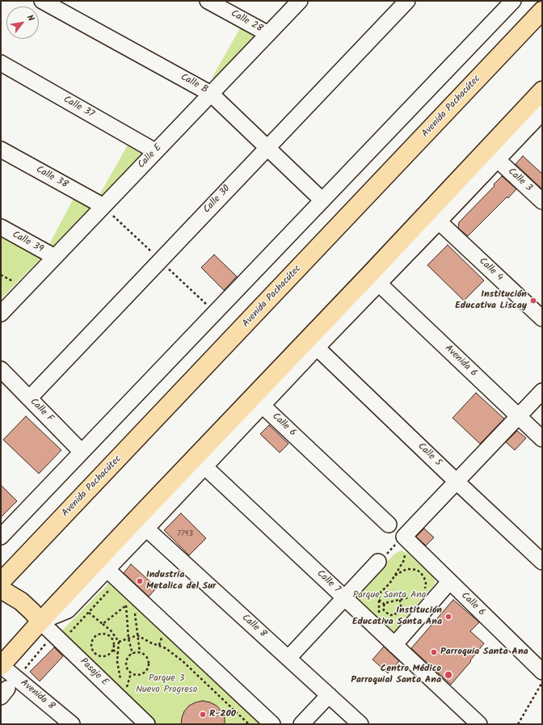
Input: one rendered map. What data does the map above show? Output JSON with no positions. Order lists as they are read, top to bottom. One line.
{"streets":{"main road":["Avenida Pachacútec"],"street":["Calle 28","Calle B","Calle 37","Calle E","Calle 38","Calle 3","Calle 30","Calle 39","Calle 4","Avenida 6","Calle F","Calle 6","Calle 5","Calle 7","Calle 8","Pasaje E","Avenida 8"]},"crossings":[["Calle 28","Calle E"],["Calle B","Calle E"],["Calle B","Calle 30"],["Calle 37","Calle E"],["Calle E","Calle 38"],["Calle E","Calle 39"],["Calle 30","Calle F"]],"parks":["Parque Santa Ana","Parque 3 Nuevo Progreso"],"places":["Institución Educativa Liscay","Industria Metalica del Sur","Institución Educativa Santa Ana","Parroquia Santa Ana","Centro Médico Parroquial Santa Ana","R-200"],"house_numbers":["7793"],"north":"top right"}
